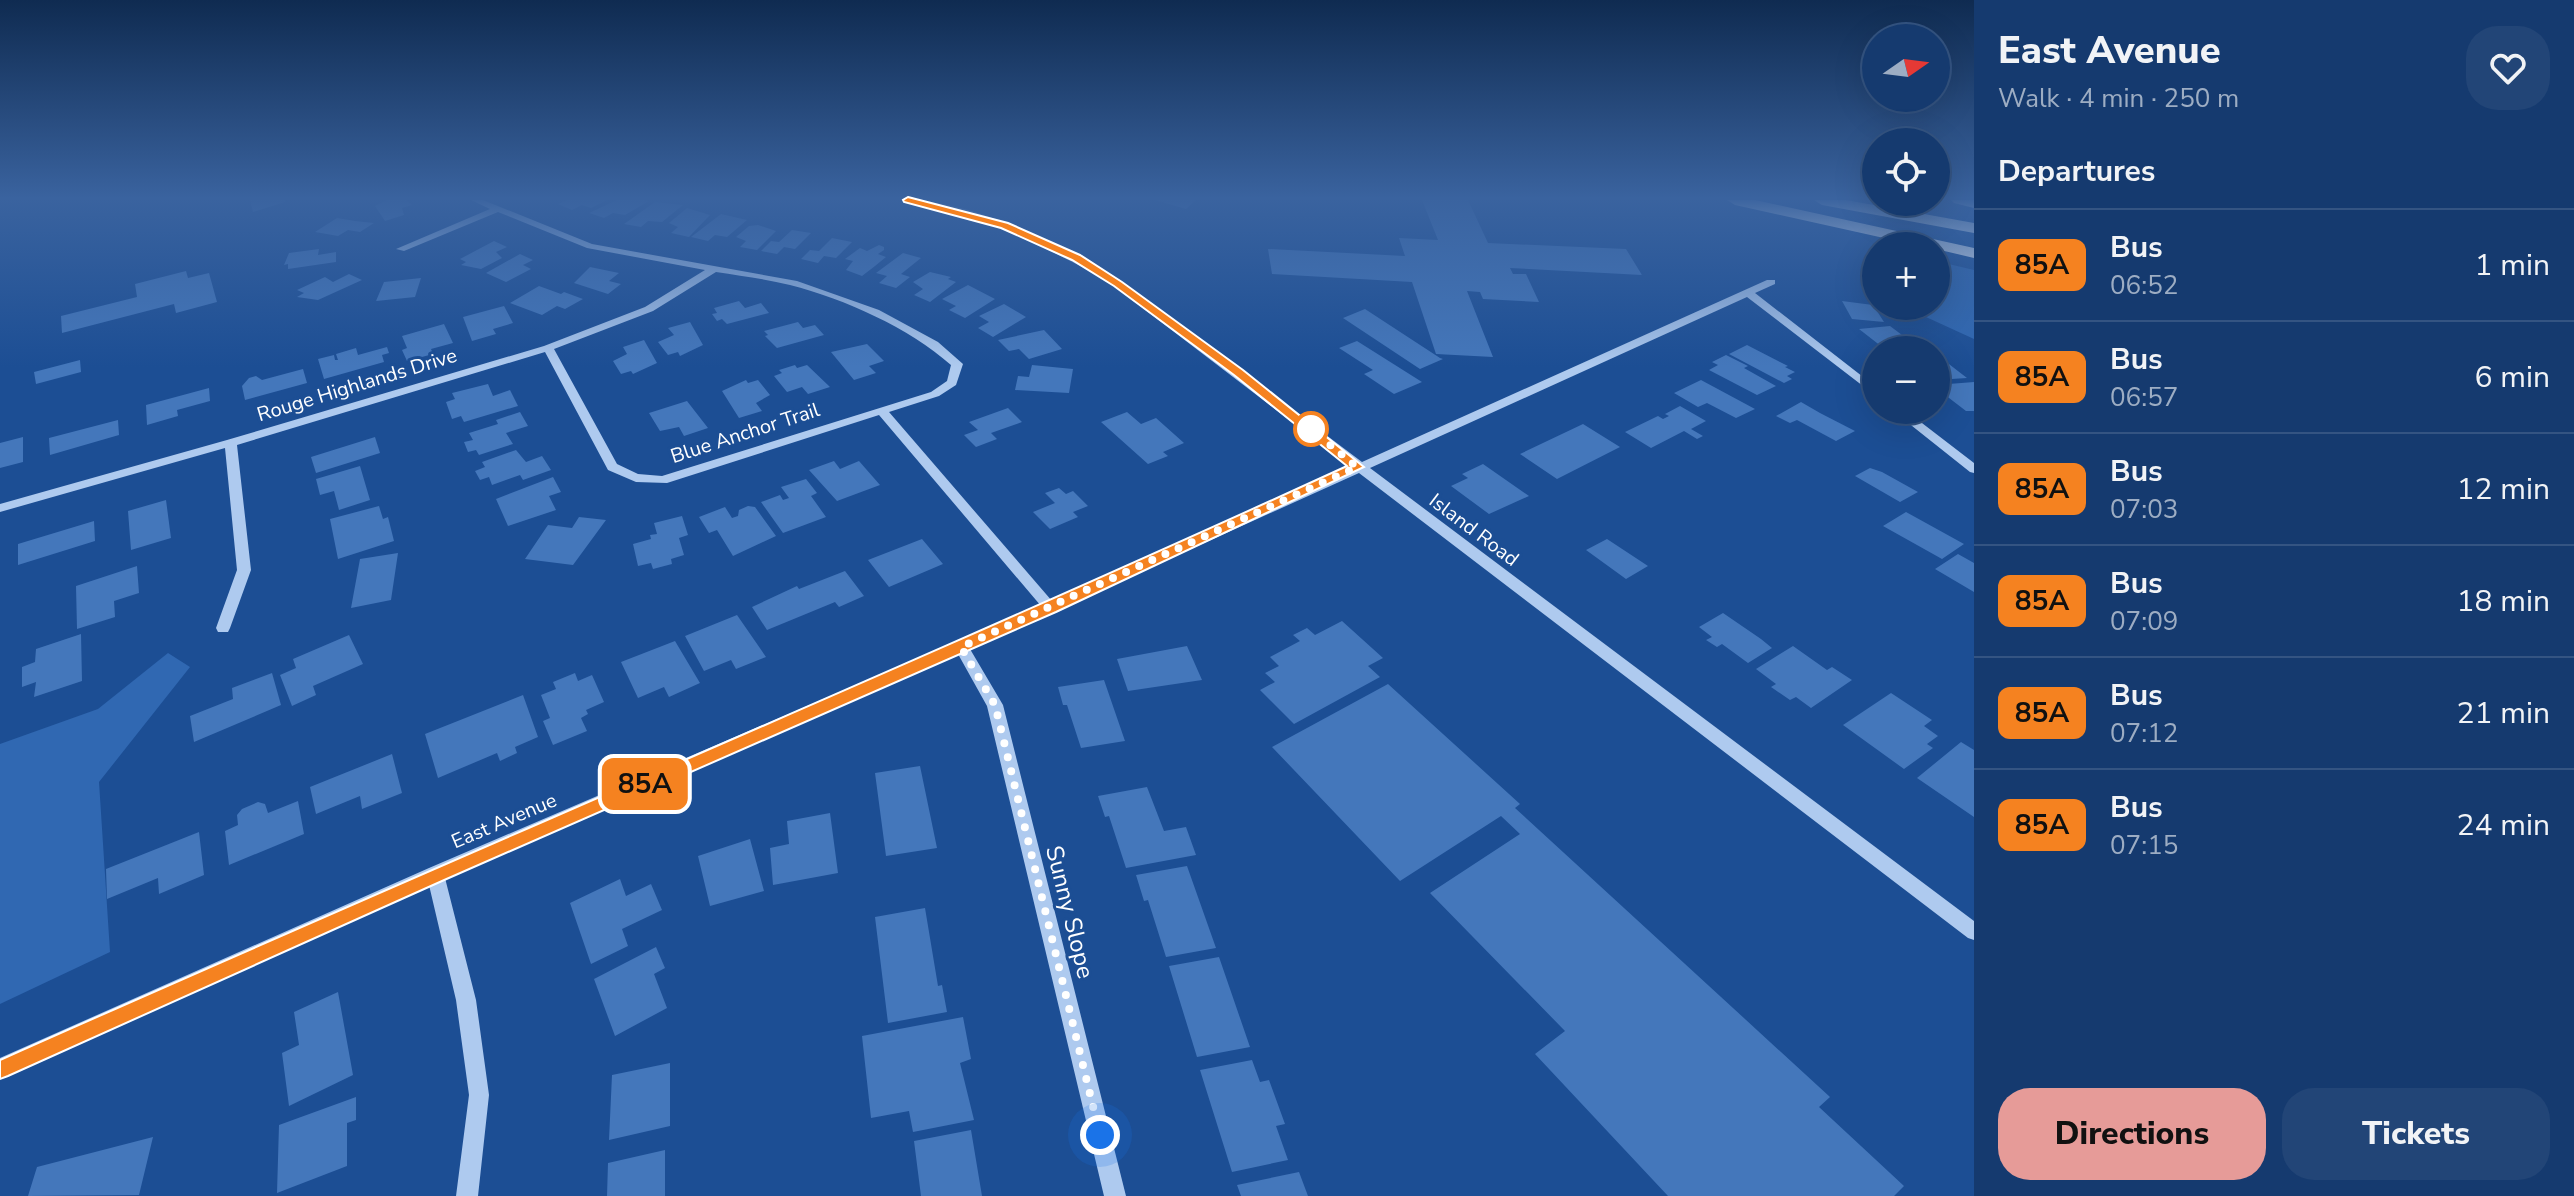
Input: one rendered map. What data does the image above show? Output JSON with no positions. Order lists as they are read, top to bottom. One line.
{"streets":{"street":["Rouge Highlands Drive","Blue Anchor Trail","Island Road","East Avenue","Sunny Slope"]},"crossings":[["Rouge Highlands Drive","Blue Anchor Trail"],["Island Road","East Avenue"],["East Avenue","Sunny Slope"]],"lines":["bus line 85A"],"north":"right","page":{"on_map":"85A","heading":[["East Avenue","Walk · 4 min · 250 m"],"Departures"],"map_buttons":["+","−"],"list":[{"mark":"85A","name":"Bus","note":"06:52","value":"1 min"},{"mark":"85A","name":"Bus","note":"06:57","value":"6 min"},{"mark":"85A","name":"Bus","note":"07:03","value":"12 min"},{"mark":"85A","name":"Bus","note":"07:09","value":"18 min"},{"mark":"85A","name":"Bus","note":"07:12","value":"21 min"},{"mark":"85A","name":"Bus","note":"07:15","value":"24 min"}],"buttons":["Directions","Tickets"]}}
